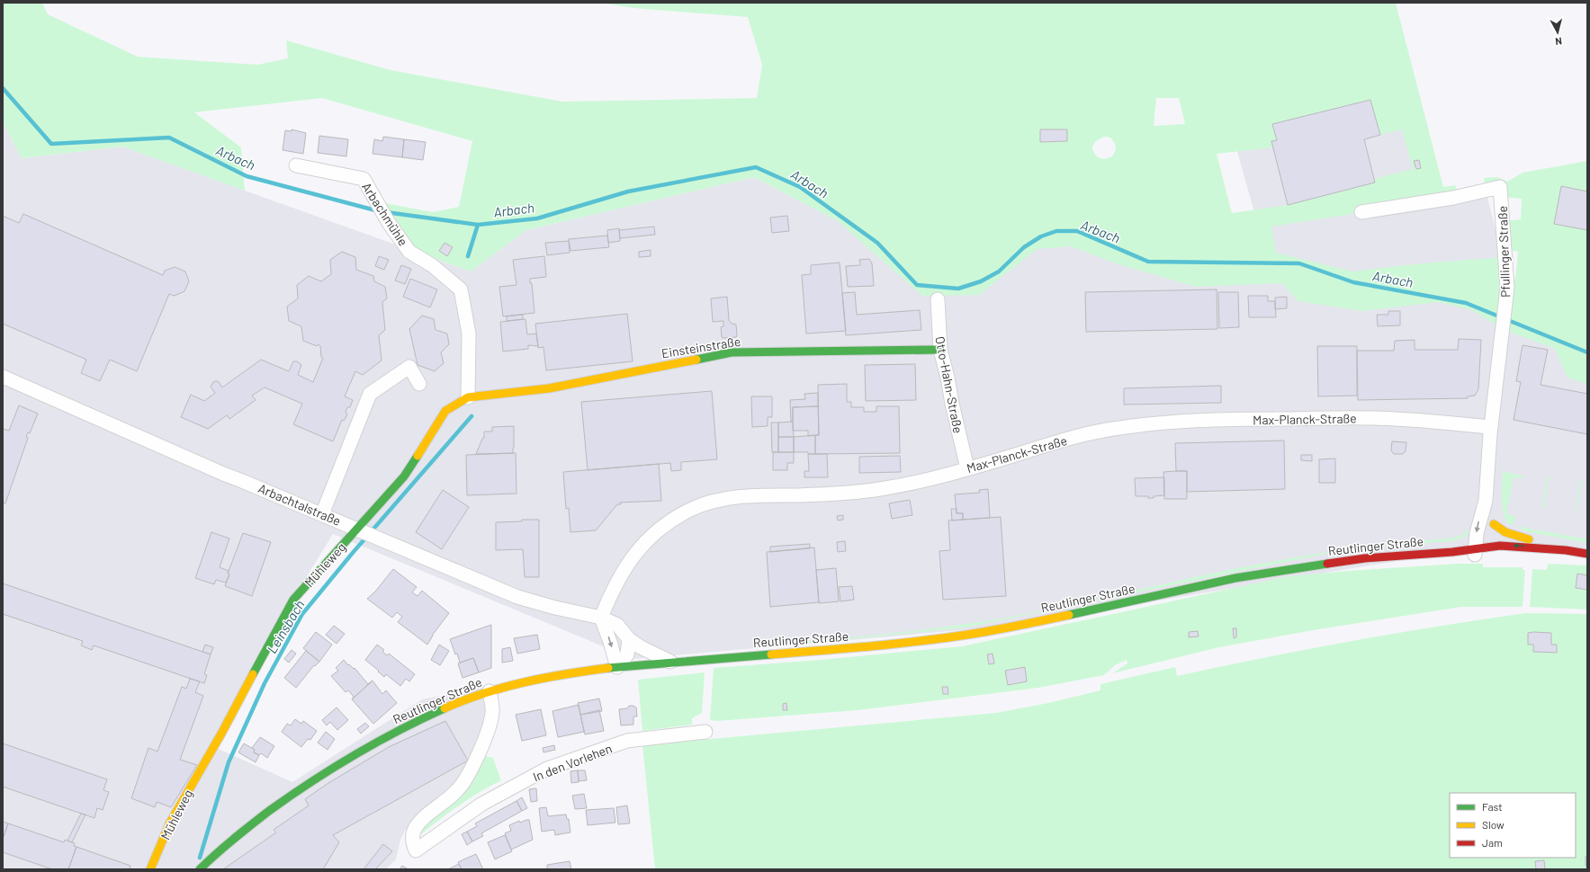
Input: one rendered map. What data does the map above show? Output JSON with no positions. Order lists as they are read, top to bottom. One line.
{"streets":{"main road":["Einsteinstraße","Reutlinger Straße","Mühleweg"],"street":["Arbachmühle","Pfullinger Straße","Otto-Hahn-Straße","Max-Planck-Straße","Arbachtalstraße","In den Vorlehen"]},"crossings":[["Arbachmühle","Einsteinstraße"],["Arbachmühle","Mühleweg"],["Pfullinger Straße","Max-Planck-Straße"],["Pfullinger Straße","Reutlinger Straße"],["Einsteinstraße","Otto-Hahn-Straße"],["Einsteinstraße","Mühleweg"],["Otto-Hahn-Straße","Max-Planck-Straße"],["Max-Planck-Straße","Arbachtalstraße"],["Arbachtalstraße","Reutlinger Straße"],["Arbachtalstraße","Mühleweg"],["Reutlinger Straße","In den Vorlehen"]],"water":["Arbach","Leinsbach"],"legend":["Fast","Slow","Jam"],"north":"bottom"}
